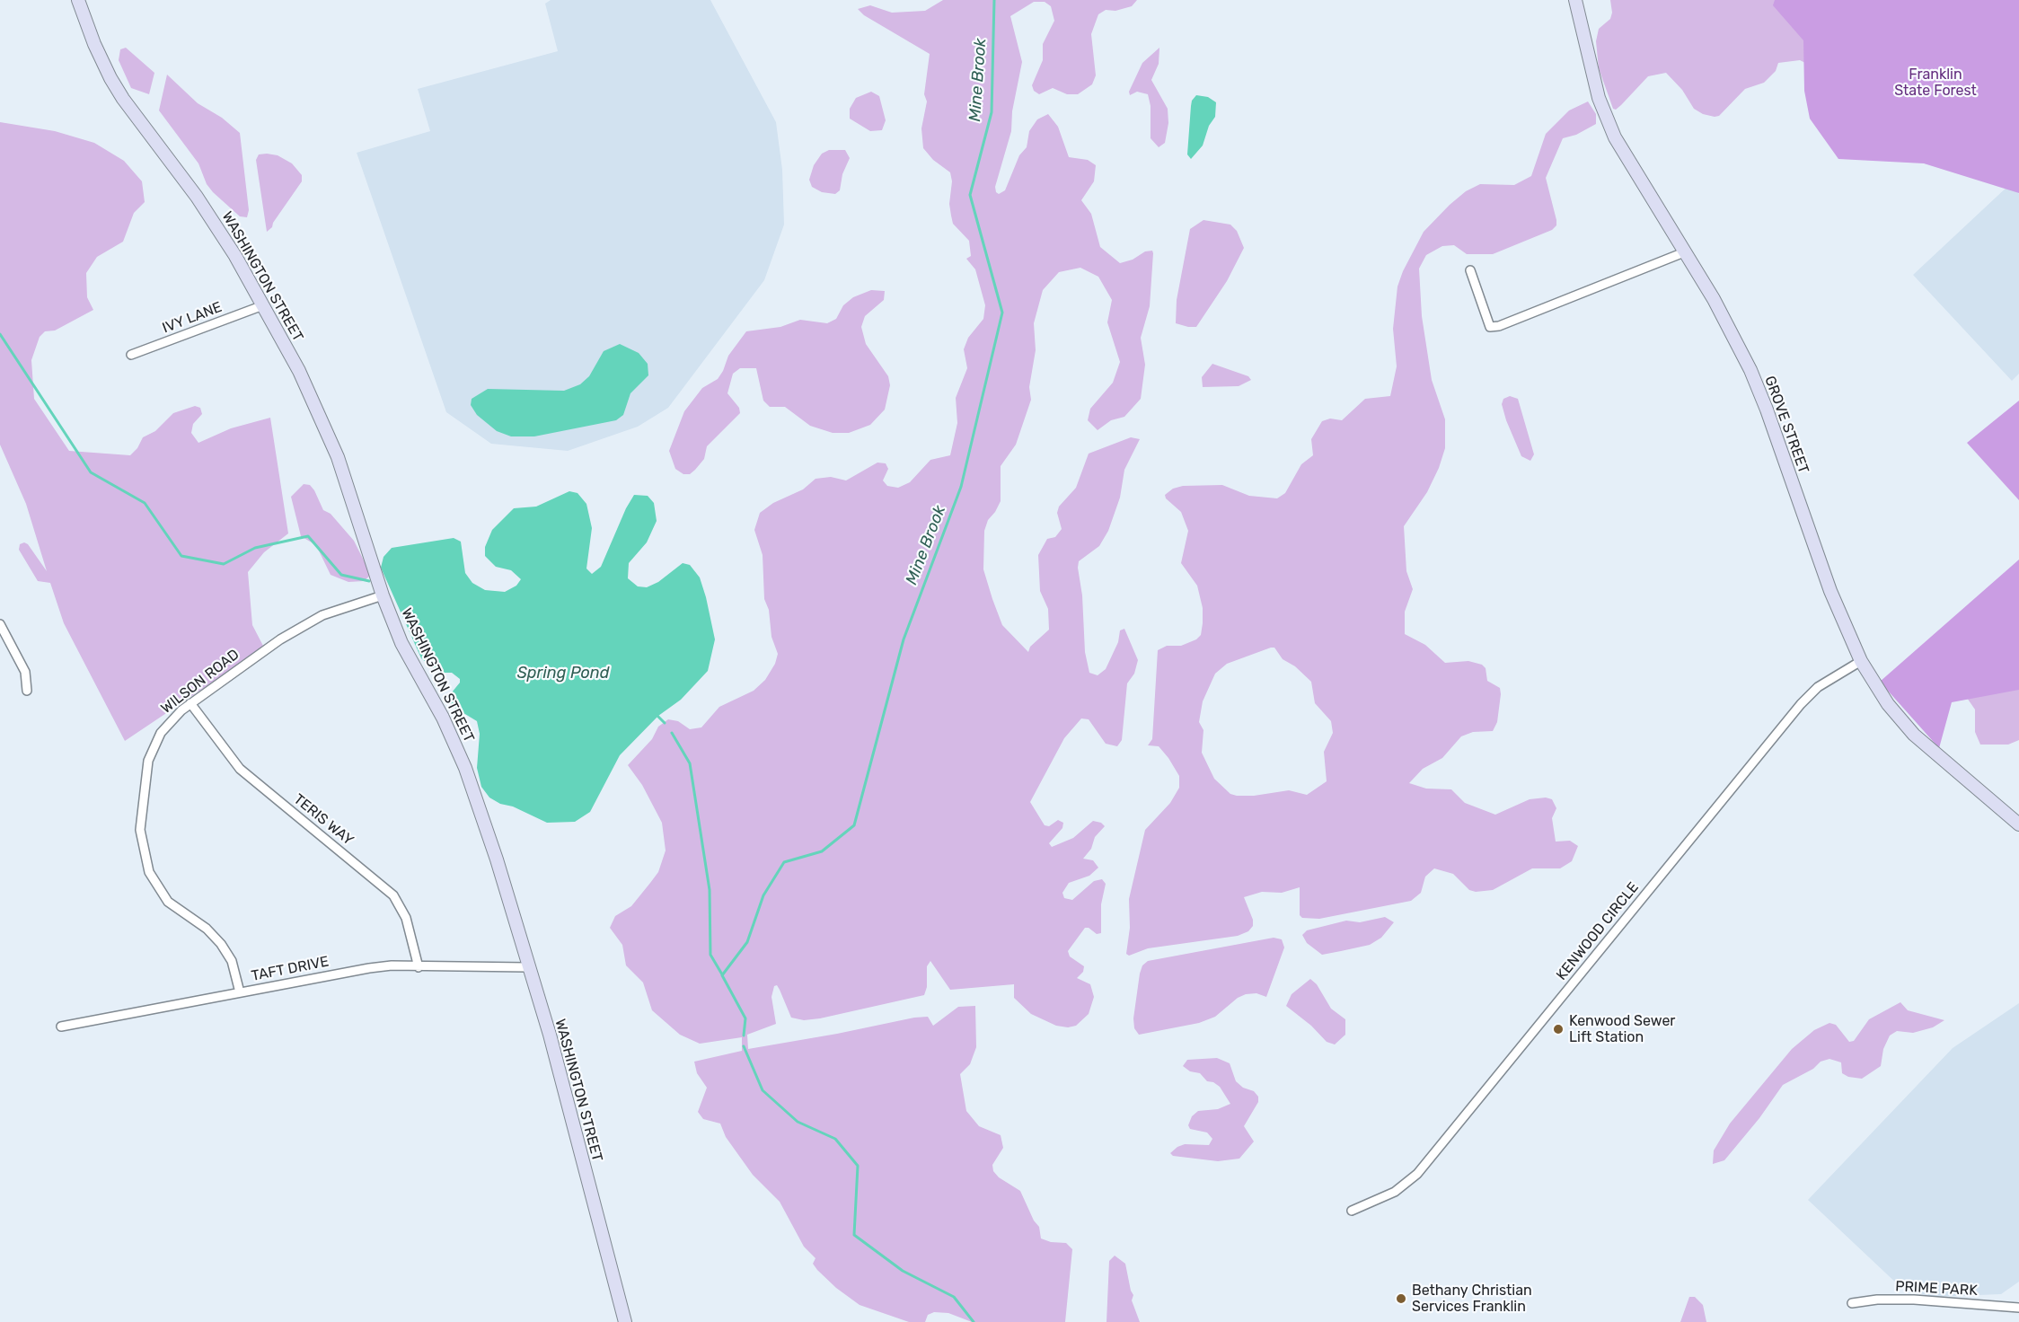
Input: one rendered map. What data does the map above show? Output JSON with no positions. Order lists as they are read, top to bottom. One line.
{"streets":{"main road":["WASHINGTON STREET","GROVE STREET"],"street":["IVY LANE","WILSON ROAD","TERIS WAY","KENWOOD CIRCLE","TAFT DRIVE","PRIME PARK"]},"crossings":[["WASHINGTON STREET","IVY LANE"],["WASHINGTON STREET","WILSON ROAD"],["WASHINGTON STREET","TAFT DRIVE"],["GROVE STREET","KENWOOD CIRCLE"],["WILSON ROAD","TERIS WAY"],["WILSON ROAD","TAFT DRIVE"],["TERIS WAY","TAFT DRIVE"]],"water":["Mine Brook","Spring Pond"],"parks":["Franklin State Forest"],"places":["Kenwood Sewer Lift Station","Bethany Christian Services Franklin"]}
